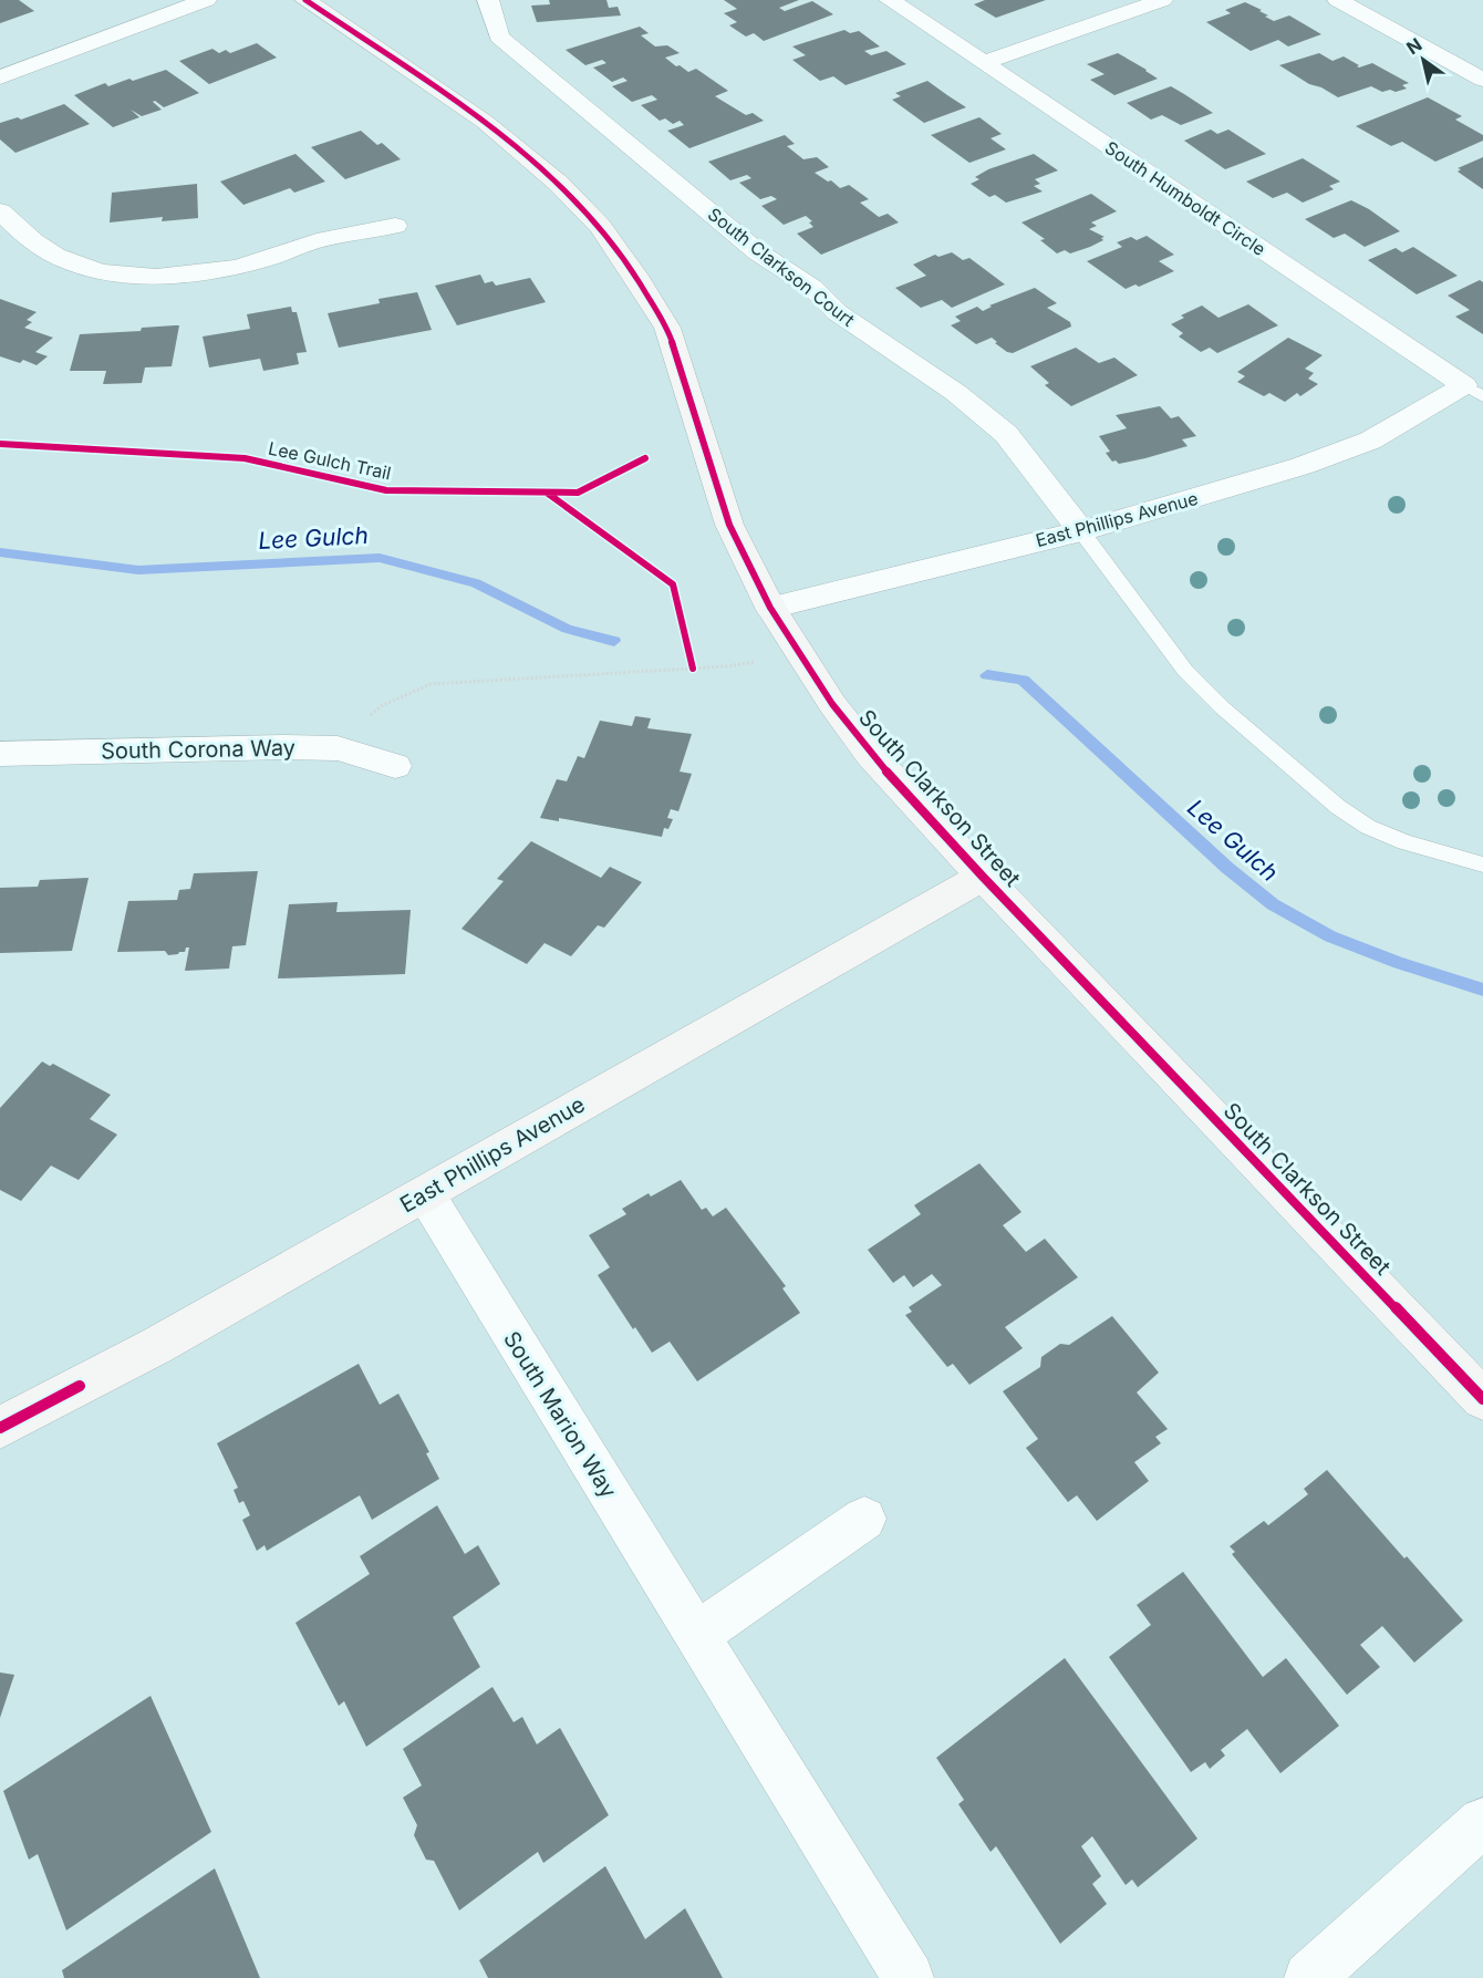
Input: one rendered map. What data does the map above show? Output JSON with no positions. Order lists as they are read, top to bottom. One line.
{"streets":{"street":["South Humboldt Circle","South Clarkson Court","East Phillips Avenue","South Corona Way","South Clarkson Street","South Marion Way"],"cycle path":["Lee Gulch Trail"]},"crossings":[["South Humboldt Circle","East Phillips Avenue"],["South Clarkson Court","East Phillips Avenue"],["East Phillips Avenue","South Clarkson Street"],["East Phillips Avenue","South Marion Way"]],"water":["Lee Gulch"],"north":"top left"}
